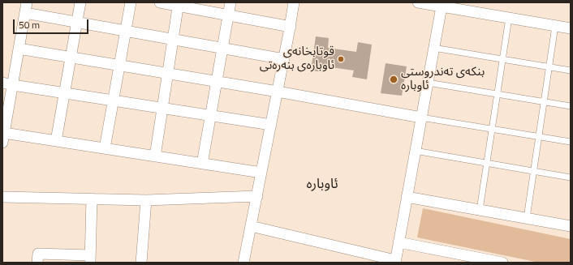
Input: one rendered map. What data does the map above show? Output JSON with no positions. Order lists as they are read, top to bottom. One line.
{"districts":["ئاوبارە"],"places":["قوتابخانەی ئاوبارەی بنەرەتی","بنکەی تەندروستی ئاوبارە"],"scale_bar":"50 m"}
